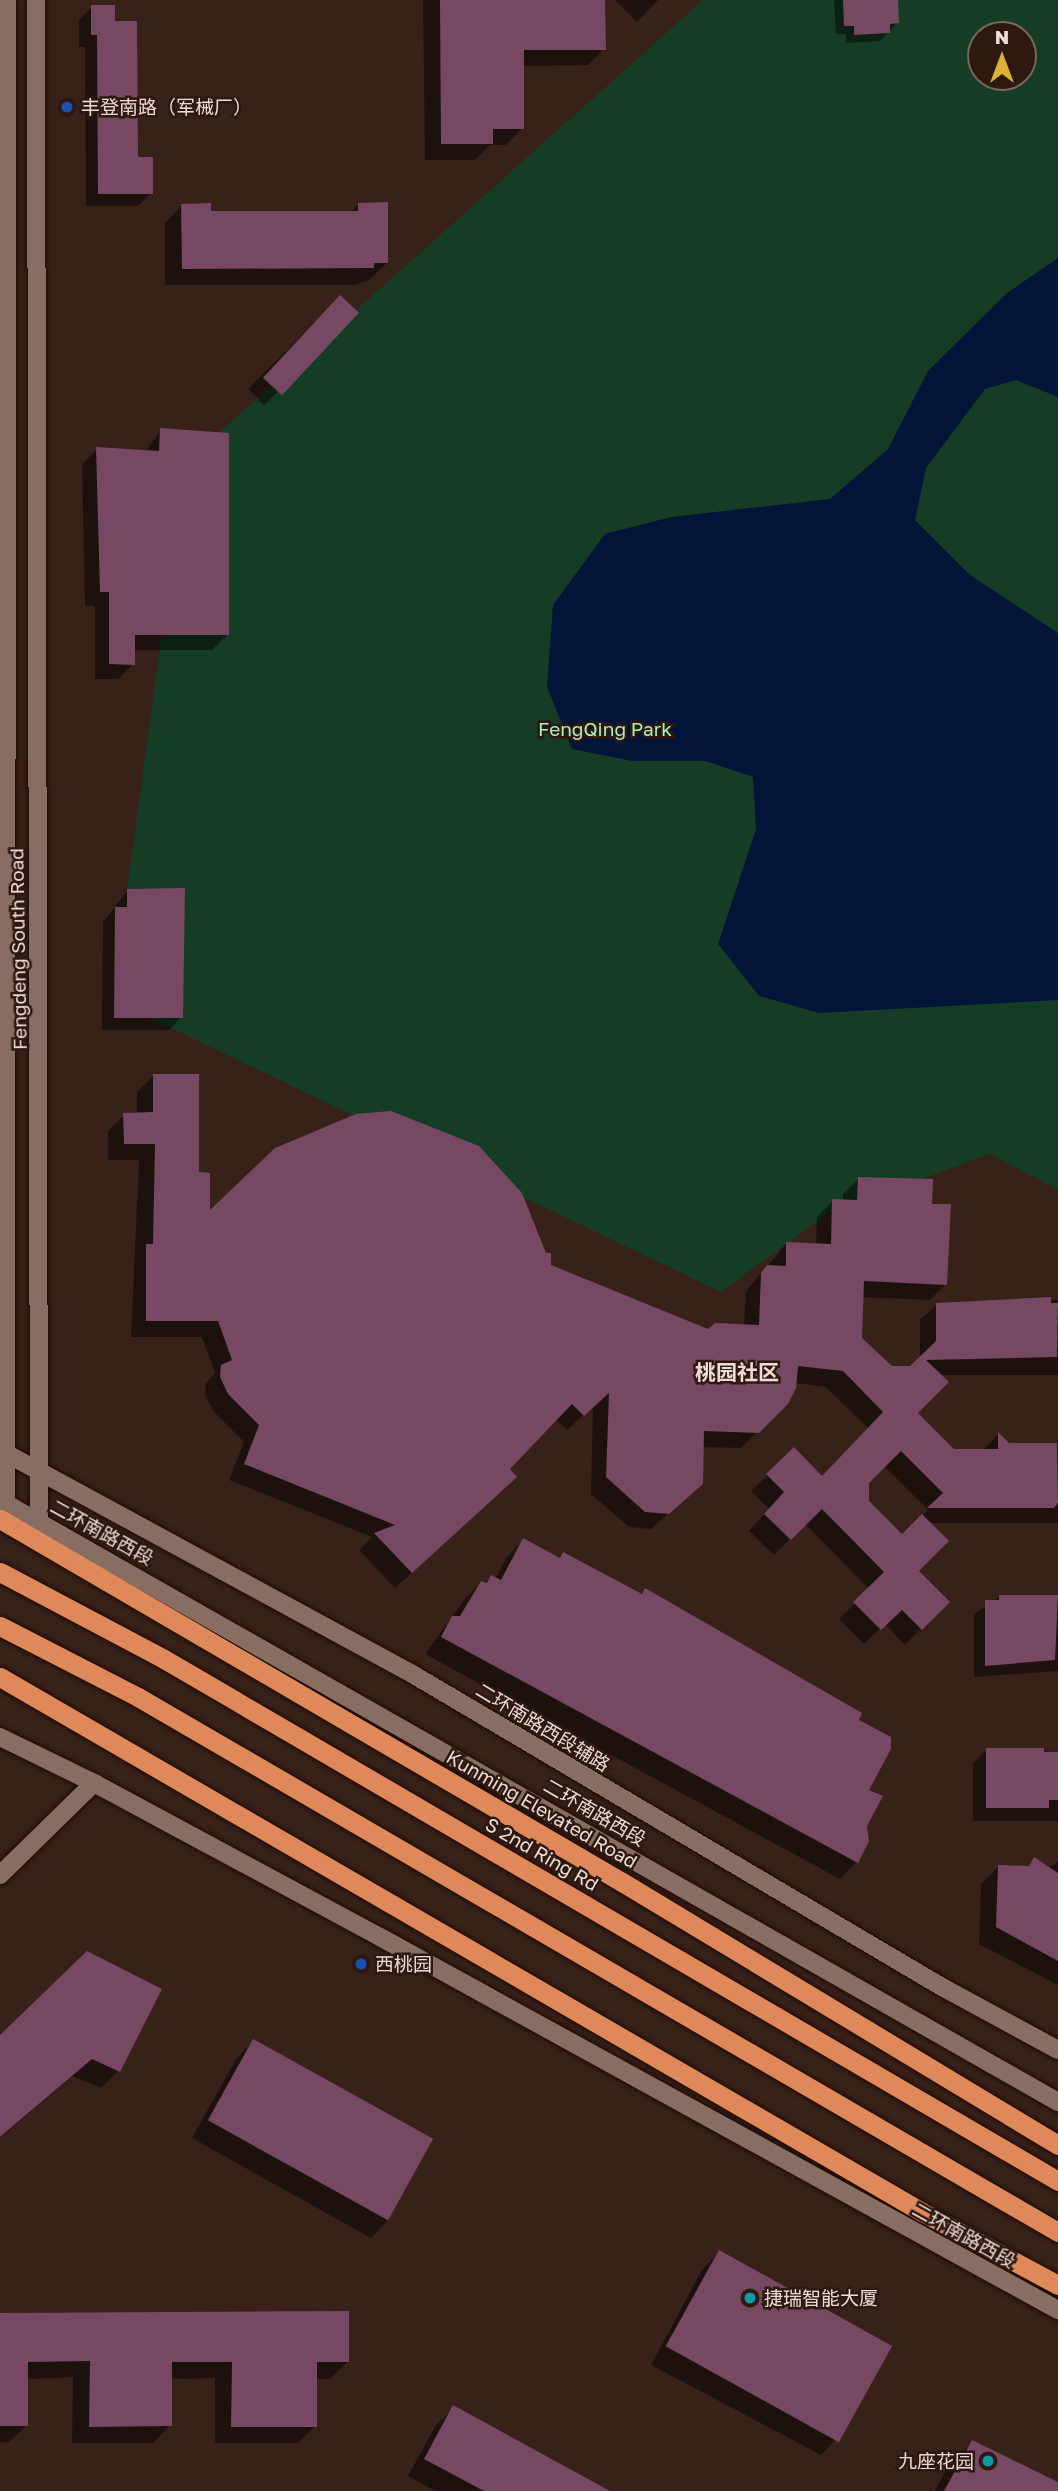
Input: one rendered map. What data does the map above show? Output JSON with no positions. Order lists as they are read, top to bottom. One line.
{"streets":{"highway":["Kunming Elevated Road","S 2nd Ring Rd"],"street":["Fengdeng South Road","二环南路西段","二环南路西段辅路"]},"crossings":[["Fengdeng South Road","二环南路西段"],["Fengdeng South Road","二环南路西段辅路"],["Fengdeng South Road","Kunming Elevated Road"],["二环南路西段","Kunming Elevated Road"]],"districts":["桃园社区"],"parks":["FengQing Park"],"places":["丰登南路（军械厂）","西桃园","捷瑞智能大厦","九座花园"],"north":"top"}
